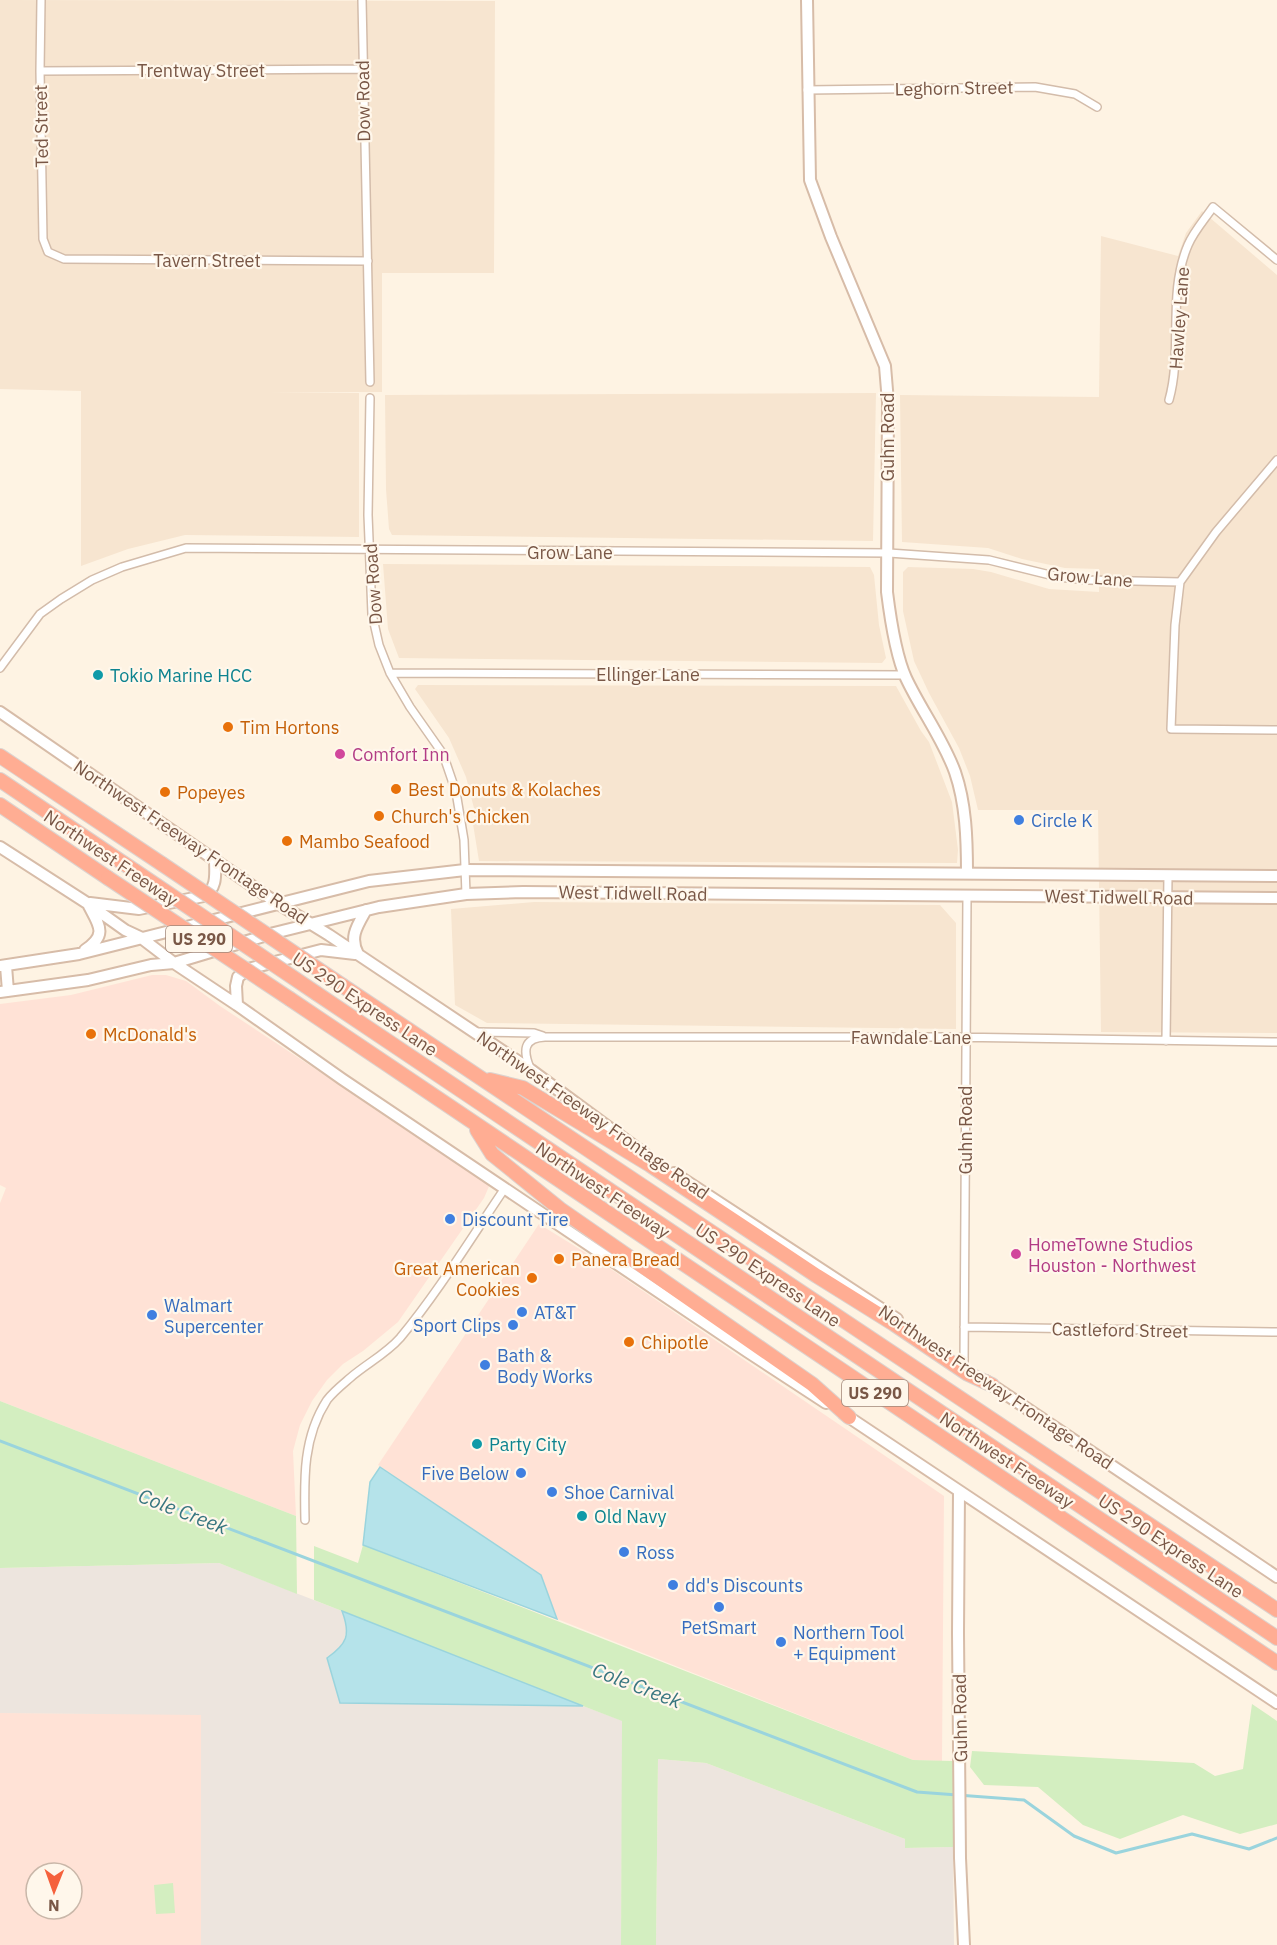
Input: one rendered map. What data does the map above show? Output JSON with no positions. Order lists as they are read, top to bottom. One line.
{"streets":{"highway":["Northwest Freeway","US 290","US 290 Express Lane"],"main road":["Guhn Road","Northwest Freeway Frontage Road","West Tidwell Road"],"street":["Trentway Street","Leghorn Street","Dow Road","Ted Street","Tavern Street","Hawley Lane","Grow Lane","Ellinger Lane","Fawndale Lane","Castleford Street"]},"crossings":[["Trentway Street","Dow Road"],["Trentway Street","Ted Street"],["Leghorn Street","Guhn Road"],["Dow Road","Tavern Street"],["Dow Road","Grow Lane"],["Dow Road","Ellinger Lane"],["Dow Road","West Tidwell Road"],["Ted Street","Tavern Street"],["Guhn Road","Grow Lane"],["Guhn Road","Ellinger Lane"],["Guhn Road","Northwest Freeway Frontage Road"],["Guhn Road","West Tidwell Road"],["Guhn Road","Fawndale Lane"],["Guhn Road","Castleford Street"],["Northwest Freeway Frontage Road","West Tidwell Road"],["Northwest Freeway Frontage Road","Fawndale Lane"]],"water":["Cole Creek"],"places":["Tokio Marine HCC","Tim Hortons","Comfort Inn","Best Donuts & Kolaches","Popeyes","Church's Chicken","Circle K","Mambo Seafood","McDonald's","Discount Tire","HomeTowne Studios Houston - Northwest","Panera Bread","Great American Cookies","AT&T","Walmart Supercenter","Sport Clips","Chipotle","Bath & Body Works","Party City","Five Below","Shoe Carnival","Old Navy","Ross","dd's Discounts","PetSmart","Northern Tool + Equipment"],"north":"bottom"}
